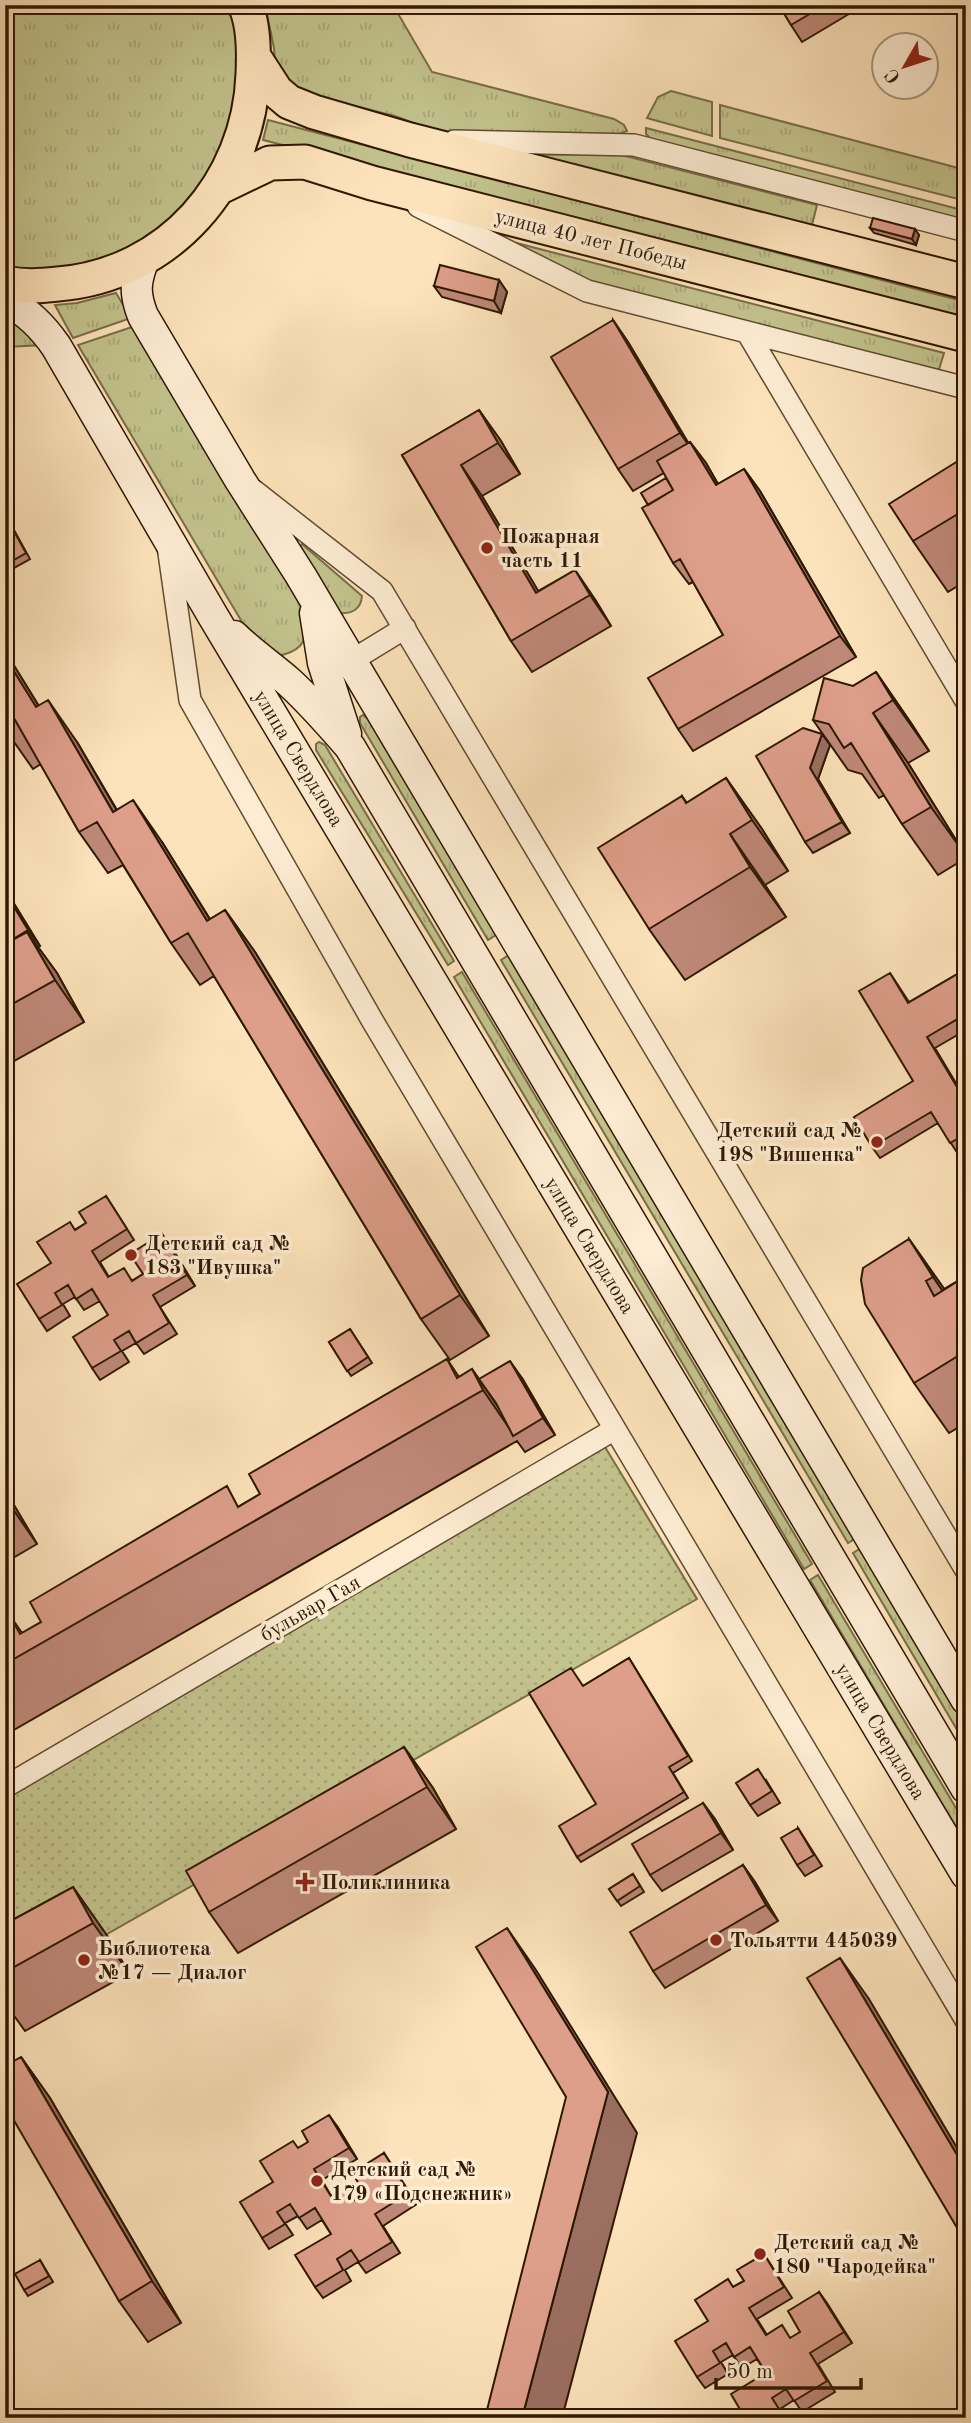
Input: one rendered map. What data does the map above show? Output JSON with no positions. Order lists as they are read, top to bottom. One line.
{"streets":{"main road":["улица 40 лет Победы","улица Свердлова"],"street":["бульвар Гая"]},"places":{"other":["Пожарная часть 11","Детский сад № 198 \"Вишенка\"","Детский сад № 183 \"Ивушка\"","Тольятти 445039","Библиотека №17 — Диалог","Детский сад № 179 «Подснежник»","Детский сад № 180 \"Чародейка\""],"health":["Поликлиника"]},"scale_bar":"50 m","north":"bottom left"}
